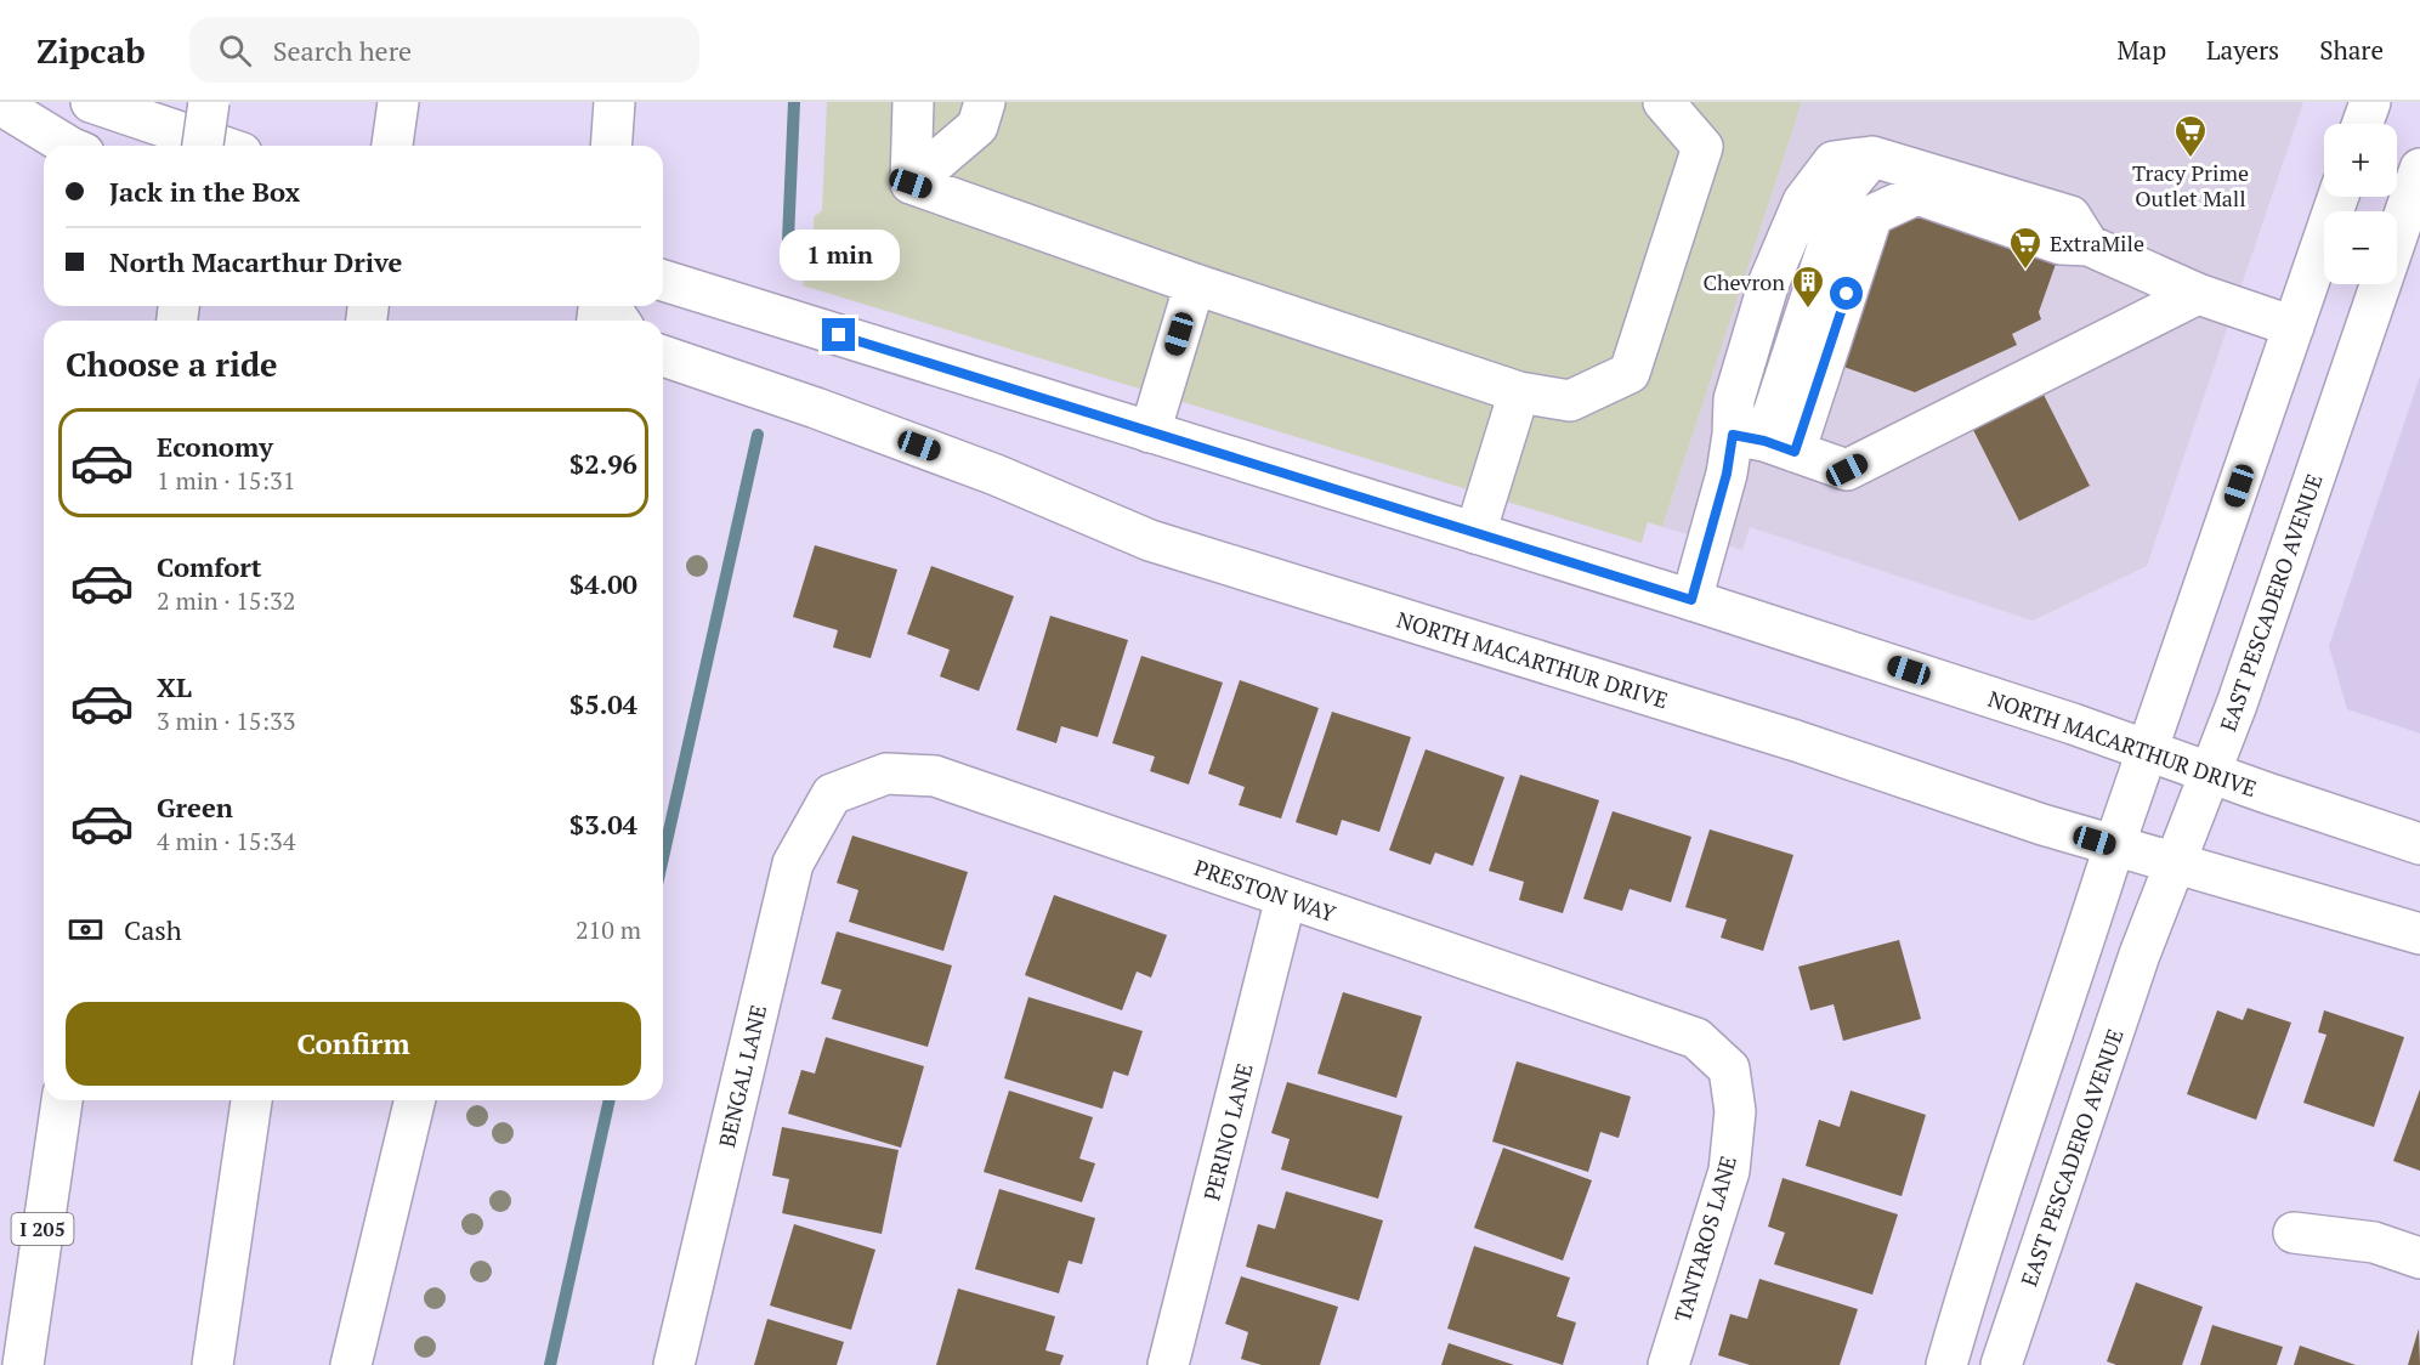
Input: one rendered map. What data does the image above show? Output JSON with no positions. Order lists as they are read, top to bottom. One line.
{"streets":{"main road":["EAST PESCADERO AVENUE","NORTH MACARTHUR DRIVE","PRESTON WAY","BENGAL LANE","PERINO LANE","I 205","TANTAROS LANE"]},"crossings":[["EAST PESCADERO AVENUE","NORTH MACARTHUR DRIVE"],["PRESTON WAY","BENGAL LANE"],["PRESTON WAY","PERINO LANE"],["PRESTON WAY","TANTAROS LANE"]],"places":{"supermarket":["Tracy Prime Outlet Mall","ExtraMile"],"building":["Chevron"]},"page":{"header":"Zipcab","search":"Search here","nav":["Map","Layers","Share"],"map_buttons":["+","−"],"banner":["Jack in the Box","North Macarthur Drive"],"bubble":"1 min","heading":"Choose a ride","list":[{"name":"Economy","note":"1 min · 15:31","value":"$2.96"},{"name":"Comfort","note":"2 min · 15:32","value":"$4.00"},{"name":"XL","note":"3 min · 15:33","value":"$5.04"},{"name":"Green","note":"4 min · 15:34","value":"$3.04"}],"pay":["Cash","210 m"],"buttons":"Confirm"}}
